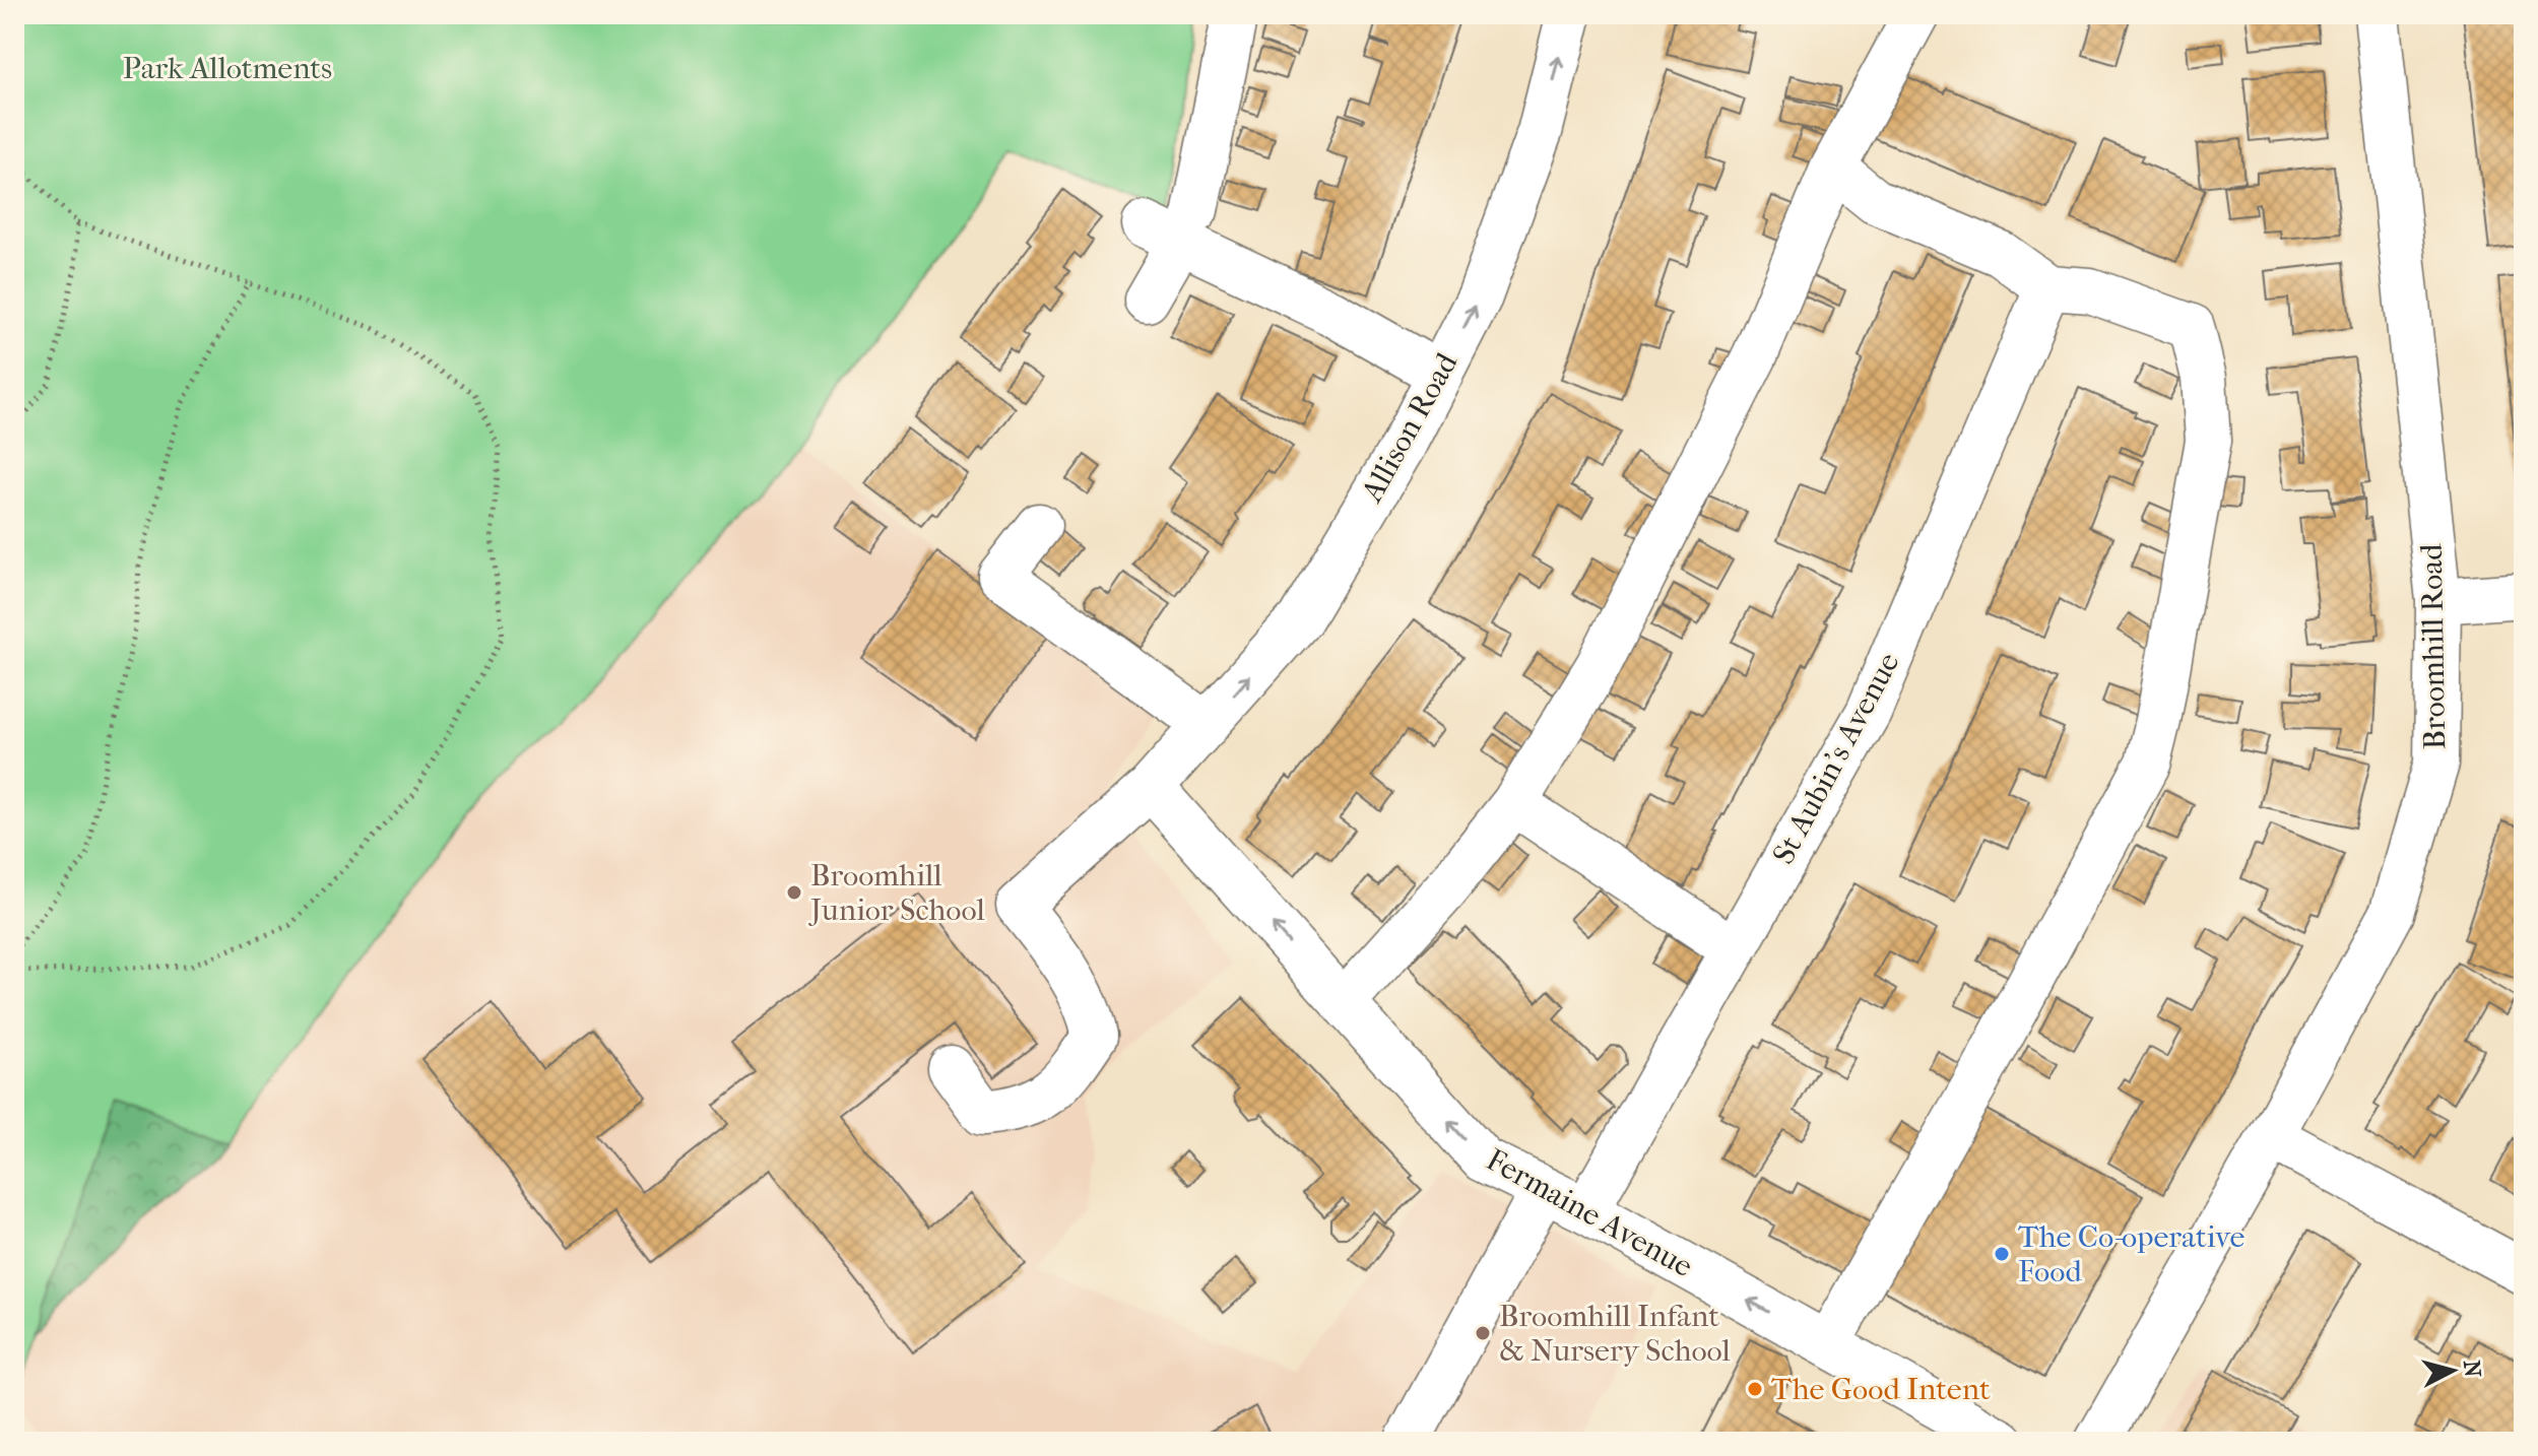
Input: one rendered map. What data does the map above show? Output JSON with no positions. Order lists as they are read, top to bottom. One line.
{"streets":{"street":["Allison Road","Broomhill Road","St Aubin's Avenue","Fermaine Avenue"]},"crossings":[["Allison Road","Fermaine Avenue"],["St Aubin's Avenue","Fermaine Avenue"]],"one_way":["Fermaine Avenue"],"parks":["Park Allotments"],"places":["Broomhill Junior School","The Co-operative Food","Broomhill Infant & Nursery School","The Good Intent"],"north":"right"}
